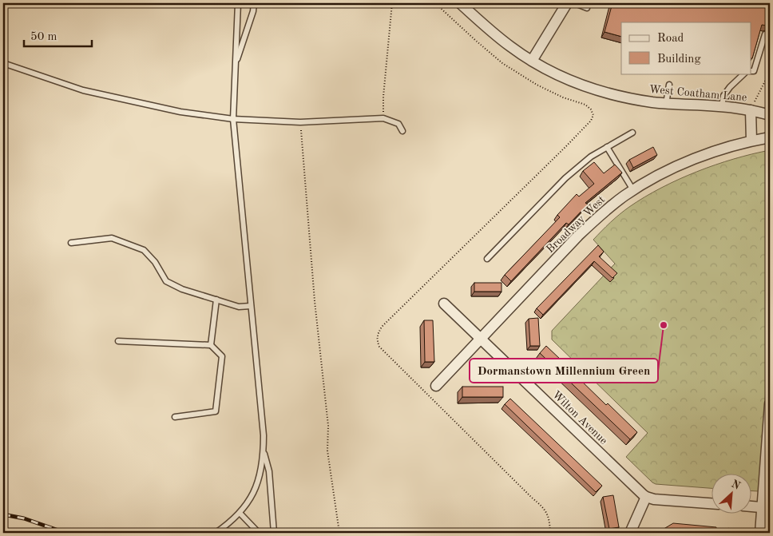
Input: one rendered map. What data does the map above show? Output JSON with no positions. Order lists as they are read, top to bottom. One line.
{"streets":{"street":["West Coatham Lane","Broadway West","Wilton Avenue"]},"crossings":[["Broadway West","Wilton Avenue"]],"places":["Dormanstown Millennium Green"],"legend":["Road","Building"],"scale_bar":"50 m","north":"top right"}
